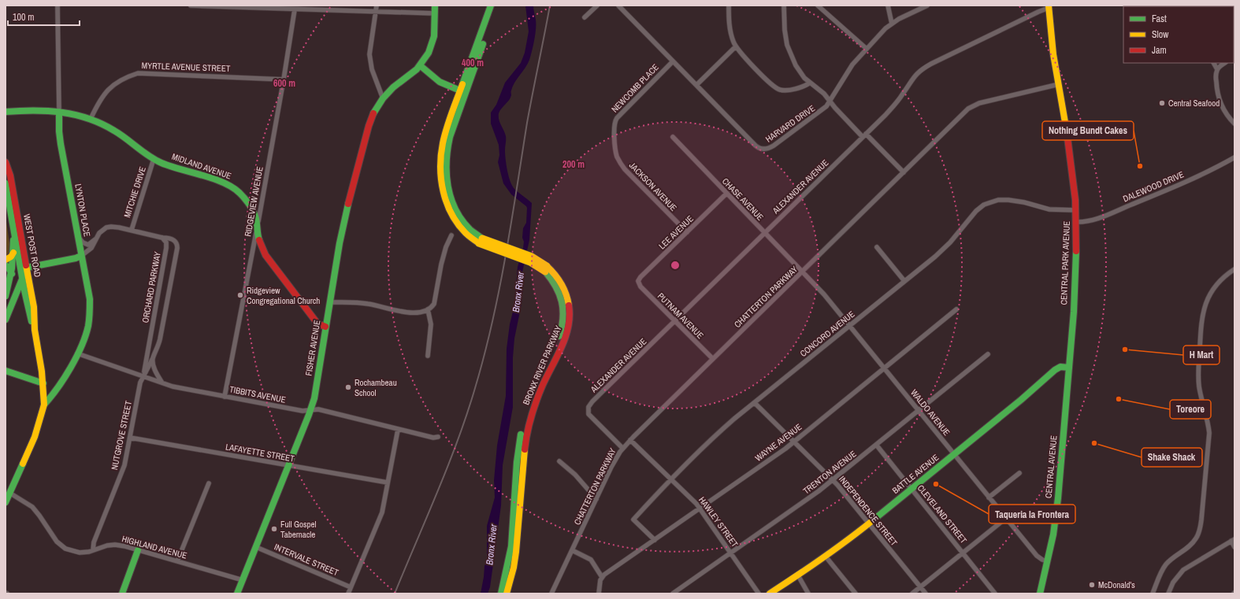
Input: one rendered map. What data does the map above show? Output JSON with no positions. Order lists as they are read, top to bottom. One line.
{"streets":{"main road":["MIDLAND AVENUE","LYNTON PLACE","WEST POST ROAD","CENTRAL PARK AVENUE","FISHER AVENUE","BRONX RIVER PARKWAY","CENTRAL AVENUE","BATTLE AVENUE"],"street":["MYRTLE AVENUE STREET","NEWCOMB PLACE","HARVARD DRIVE","JACKSON AVENUE","ALEXANDER AVENUE","DALEWOOD DRIVE","MITCHIE DRIVE","CHASE AVENUE","RIDGEVIEW AVENUE","LEE AVENUE","ORCHARD PARKWAY","CHATTERTON PARKWAY","PUTNAM AVENUE","CONCORD AVENUE","TIBBITS AVENUE","WALDO AVENUE","NUTGROVE STREET","WAYNE AVENUE","LAFAYETTE STREET","TRENTON AVENUE","INDEPENDENCE STREET","CLEVELAND STREET","HAWLEY STREET","HIGHLAND AVENUE","INTERVALE STREET"]},"crossings":[["MYRTLE AVENUE STREET","MIDLAND AVENUE"],["MYRTLE AVENUE STREET","RIDGEVIEW AVENUE"],["NEWCOMB PLACE","HARVARD DRIVE"],["NEWCOMB PLACE","JACKSON AVENUE"],["MIDLAND AVENUE","MITCHIE DRIVE"],["MIDLAND AVENUE","RIDGEVIEW AVENUE"],["MIDLAND AVENUE","LYNTON PLACE"],["MIDLAND AVENUE","FISHER AVENUE"],["JACKSON AVENUE","LEE AVENUE"],["ALEXANDER AVENUE","CHASE AVENUE"],["ALEXANDER AVENUE","CENTRAL PARK AVENUE"],["ALEXANDER AVENUE","CHATTERTON PARKWAY"],["ALEXANDER AVENUE","PUTNAM AVENUE"],["DALEWOOD DRIVE","CENTRAL PARK AVENUE"],["CHASE AVENUE","LEE AVENUE"],["CHASE AVENUE","CHATTERTON PARKWAY"],["CHASE AVENUE","WALDO AVENUE"],["RIDGEVIEW AVENUE","TIBBITS AVENUE"],["LYNTON PLACE","WEST POST ROAD"],["LYNTON PLACE","TIBBITS AVENUE"],["LEE AVENUE","PUTNAM AVENUE"],["WEST POST ROAD","HIGHLAND AVENUE"],["CENTRAL PARK AVENUE","CHATTERTON PARKWAY"],["CENTRAL PARK AVENUE","CONCORD AVENUE"],["CENTRAL PARK AVENUE","CENTRAL AVENUE"],["ORCHARD PARKWAY","TIBBITS AVENUE"],["ORCHARD PARKWAY","NUTGROVE STREET"],["CHATTERTON PARKWAY","PUTNAM AVENUE"],["CHATTERTON PARKWAY","WALDO AVENUE"],["CHATTERTON PARKWAY","HAWLEY STREET"],["CONCORD AVENUE","WALDO AVENUE"],["CONCORD AVENUE","WAYNE AVENUE"],["CONCORD AVENUE","INDEPENDENCE STREET"],["CONCORD AVENUE","HAWLEY STREET"],["FISHER AVENUE","TIBBITS AVENUE"],["FISHER AVENUE","LAFAYETTE STREET"],["FISHER AVENUE","HIGHLAND AVENUE"],["FISHER AVENUE","INTERVALE STREET"],["TIBBITS AVENUE","NUTGROVE STREET"],["WALDO AVENUE","WAYNE AVENUE"],["WALDO AVENUE","CENTRAL AVENUE"],["WALDO AVENUE","TRENTON AVENUE"],["WALDO AVENUE","BATTLE AVENUE"],["NUTGROVE STREET","LAFAYETTE STREET"],["NUTGROVE STREET","HIGHLAND AVENUE"],["WAYNE AVENUE","INDEPENDENCE STREET"],["WAYNE AVENUE","HAWLEY STREET"],["CENTRAL AVENUE","BATTLE AVENUE"],["TRENTON AVENUE","INDEPENDENCE STREET"],["TRENTON AVENUE","CLEVELAND STREET"],["TRENTON AVENUE","HAWLEY STREET"],["BATTLE AVENUE","INDEPENDENCE STREET"],["BATTLE AVENUE","CLEVELAND STREET"]],"water":["Bronx River"],"places":["Central Seafood","Nothing Bundt Cakes","Ridgeview Congregational Church","H Mart","Rochambeau School","Toreore","Shake Shack","Taqueria la Frontera","Full Gospel Tabernacle","McDonald's"],"legend":["Fast","Slow","Jam"],"scale_bar":"100 m","rings":["400 m","600 m","200 m"]}
